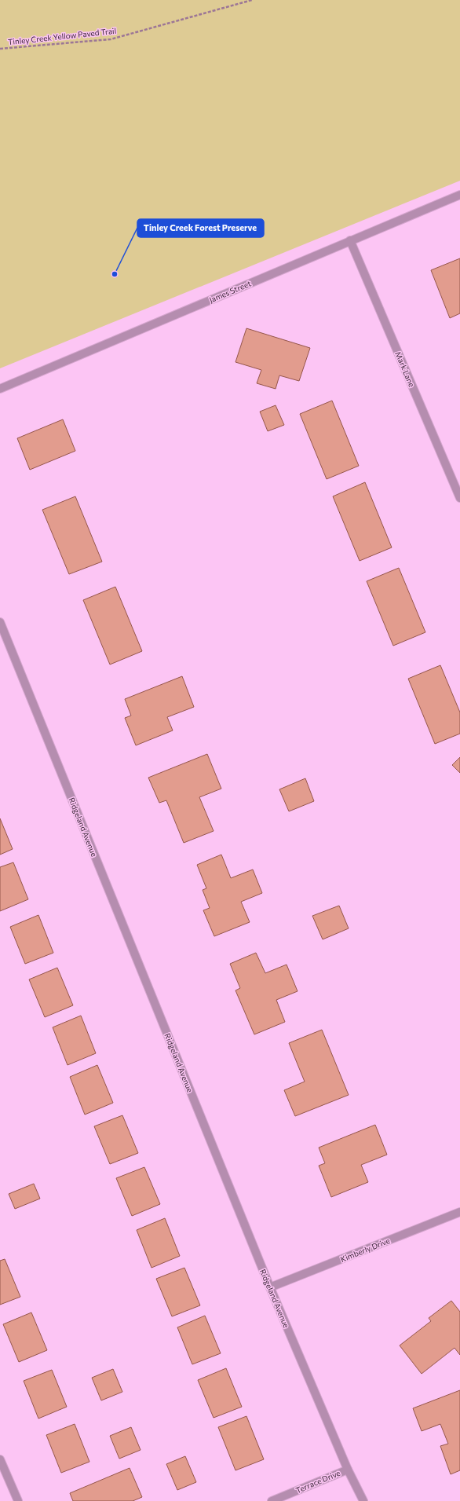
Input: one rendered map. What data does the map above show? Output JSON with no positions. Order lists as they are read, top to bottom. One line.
{"streets":{"street":["James Street","Mark Lane","Ridgeland Avenue","Kimberly Drive","Terrace Drive"],"path":["Tinley Creek Yellow Paved Trail"]},"crossings":[["James Street","Mark Lane"],["Ridgeland Avenue","Kimberly Drive"],["Ridgeland Avenue","Terrace Drive"]],"places":["Tinley Creek Forest Preserve"]}
